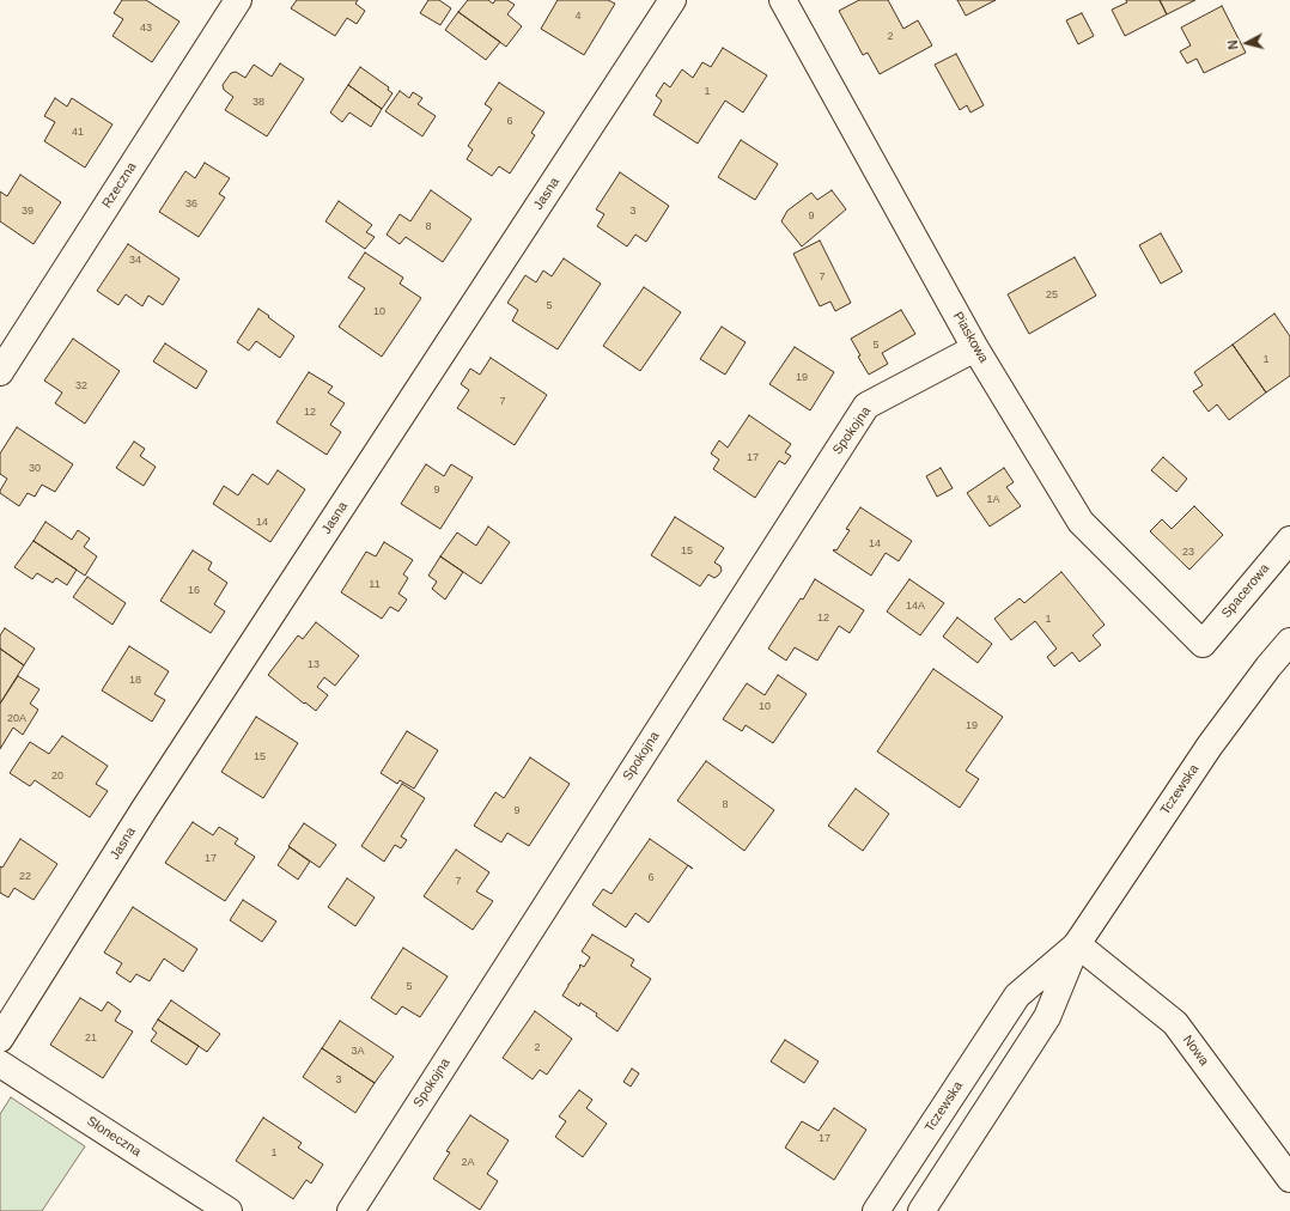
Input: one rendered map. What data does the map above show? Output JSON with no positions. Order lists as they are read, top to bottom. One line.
{"streets":{"street":["Rzeczna","Jasna","Piaskowa","Spokojna","Spacerowa","Tczewska","Nowa","Słoneczna"]},"crossings":[["Piaskowa","Spokojna"],["Piaskowa","Spacerowa"],["Tczewska","Nowa"]],"house_numbers":["4","43","2","1","38","6","41","36","39","3","9","8","34","7","25","5","10","5","1","19","32","7","12","17","30","9","1A","14","14","15","23","11","16","14A","12","1","13","18","10","20A","19","15","20","8","9","17","22","6","7","5","21","2","3A","3","17","1","2A"],"north":"left"}
